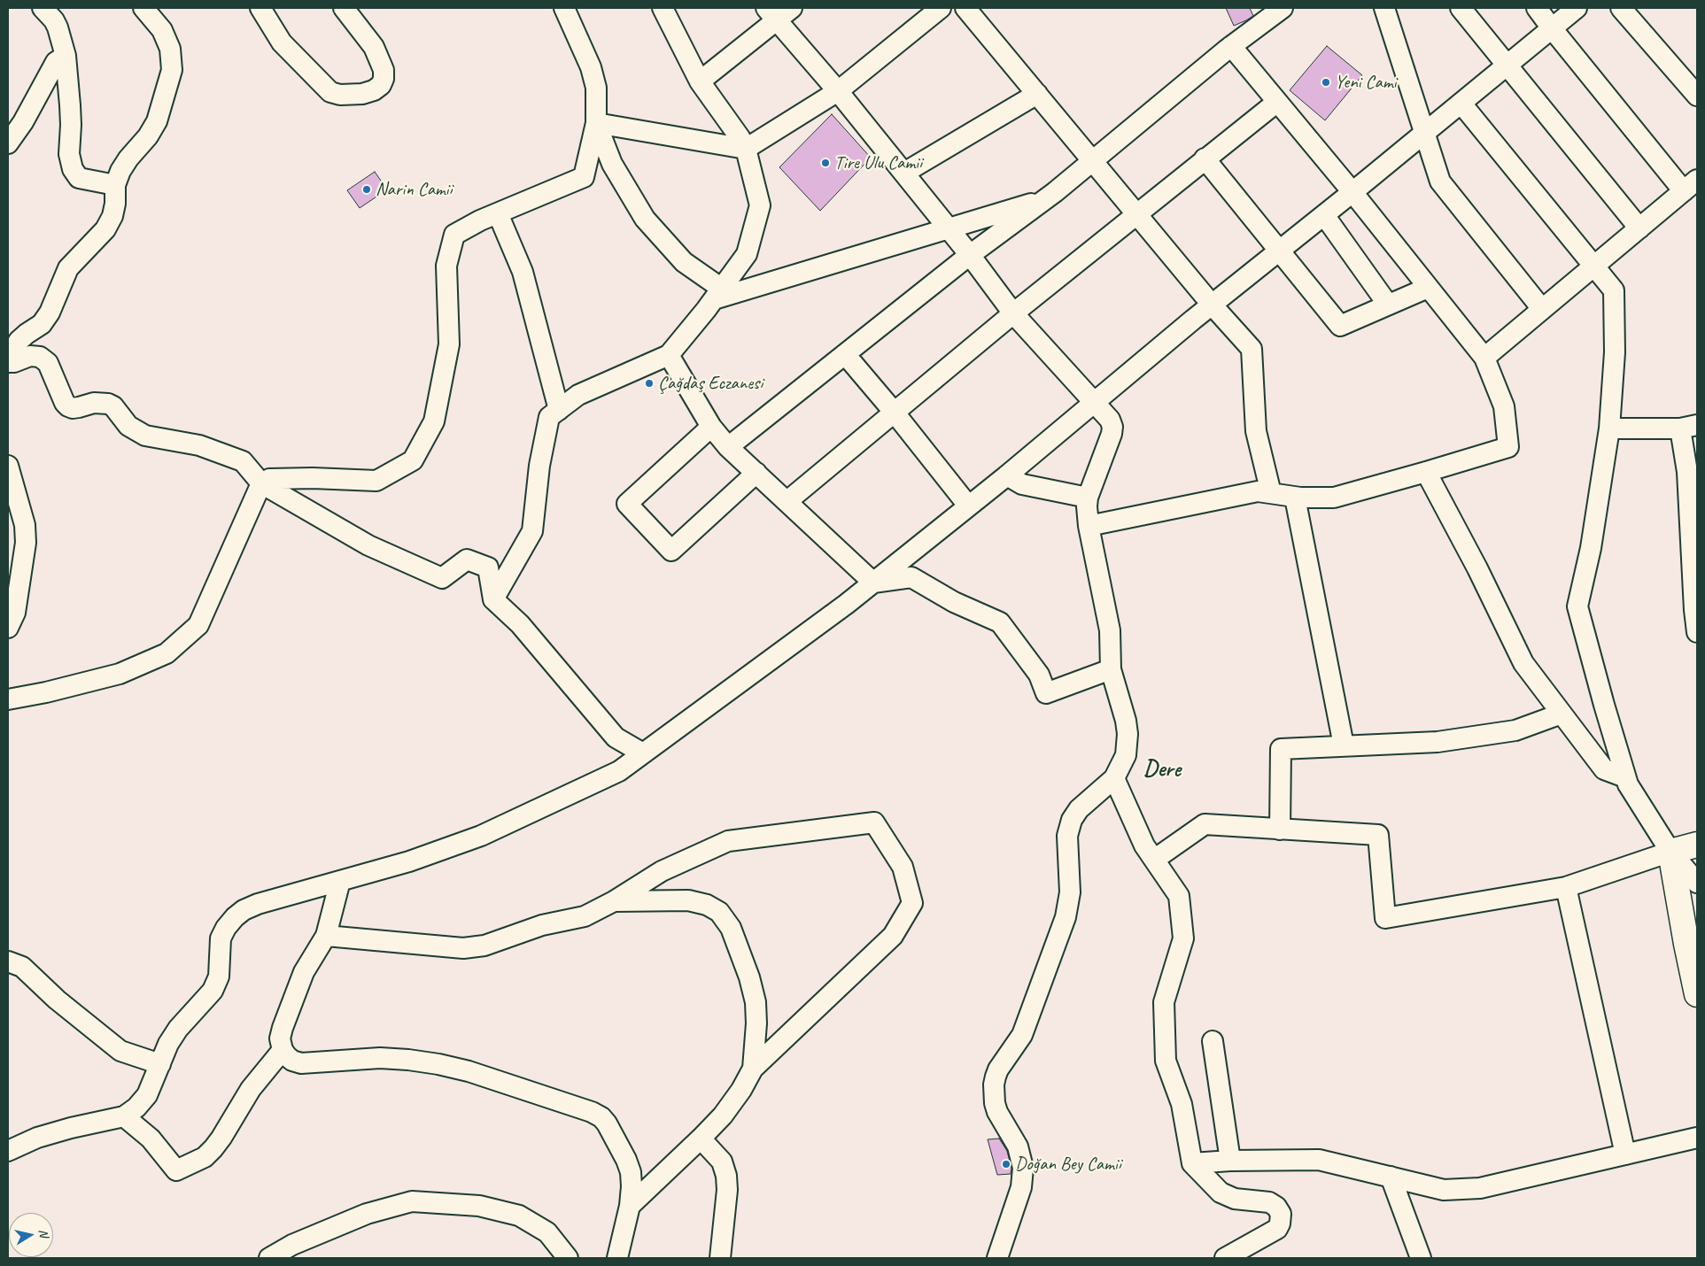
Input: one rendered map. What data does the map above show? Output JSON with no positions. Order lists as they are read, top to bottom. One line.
{"districts":["Dere"],"places":["Yeni Cami","Tire Ulu Camii","Narin Camii","Çağdaş Eczanesi","Doğan Bey Camii"],"north":"right"}
